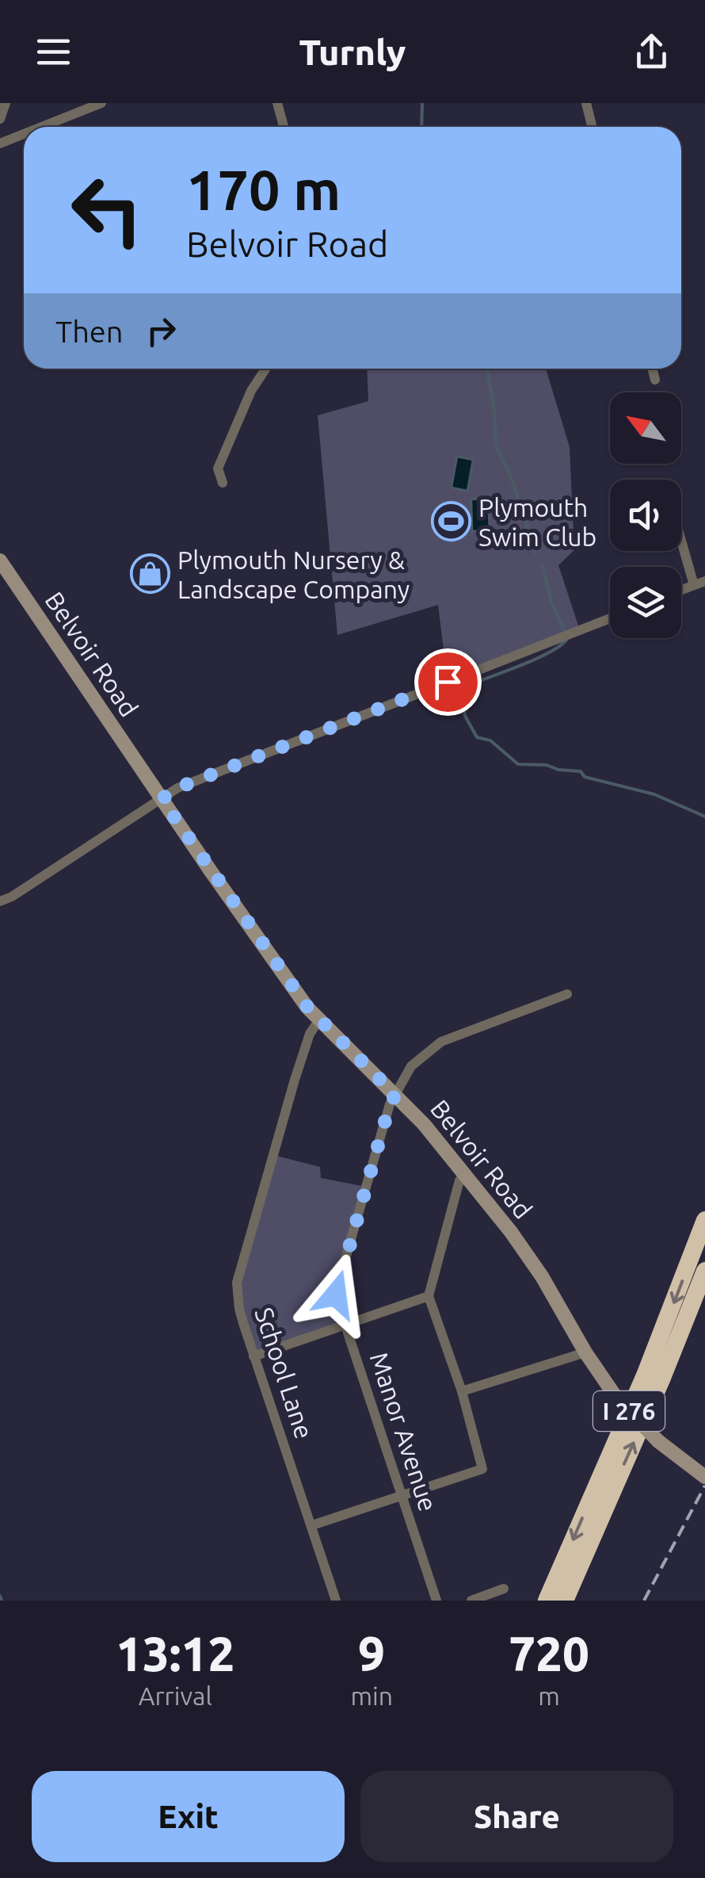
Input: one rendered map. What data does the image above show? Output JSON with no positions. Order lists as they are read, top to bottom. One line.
{"streets":{"highway":["I 276"],"street":["Belvoir Road","School Lane","Manor Avenue"]},"crossings":[["Belvoir Road","School Lane"],["Belvoir Road","Manor Avenue"]],"places":{"sports":["Plymouth Swim Club"],"shop":["Plymouth Nursery & Landscape Company"]},"north":"top left","page":{"header":"Turnly","turn":["170 m","Belvoir Road"],"then":"Then","eta":["13:12","Arrival","9","min","720","m"],"buttons":["Exit","Share"]}}
